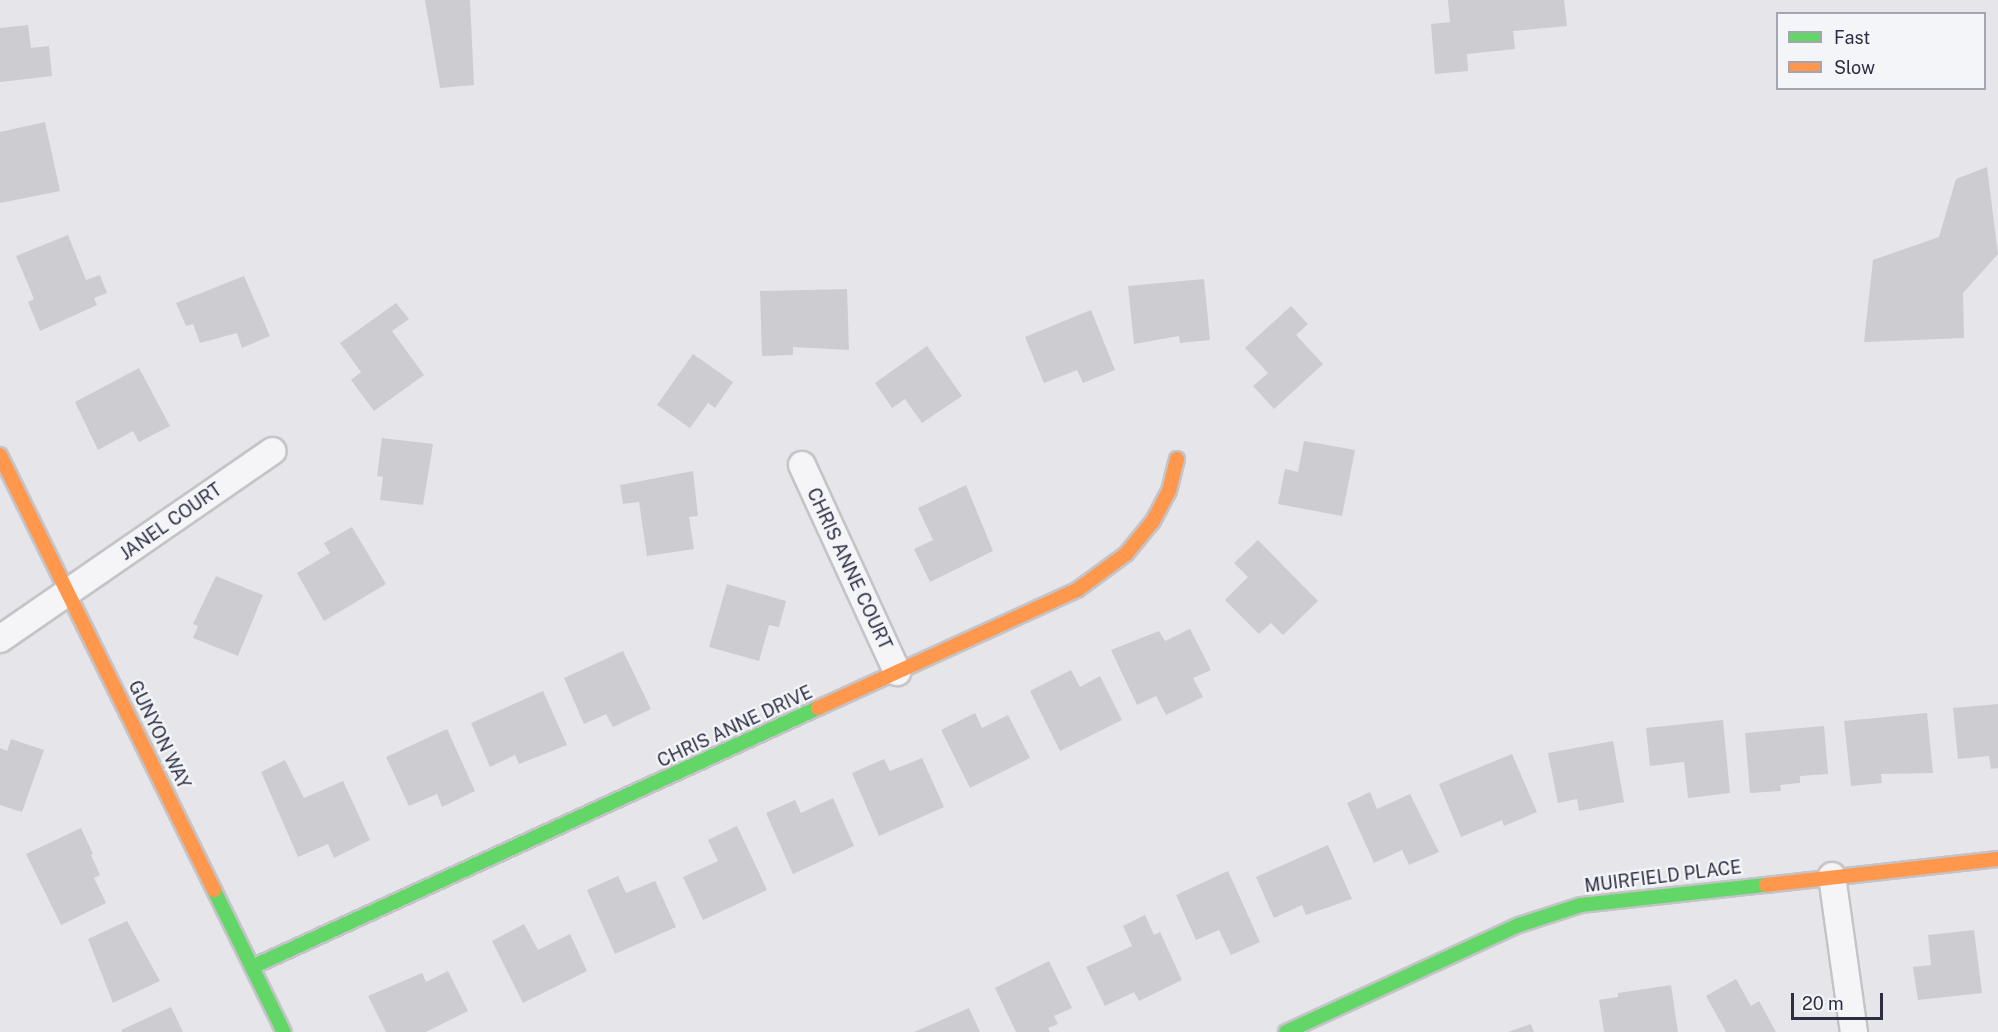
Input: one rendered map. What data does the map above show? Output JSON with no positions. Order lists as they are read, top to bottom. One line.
{"streets":{"street":["JANEL COURT","CHRIS ANNE COURT","CHRIS ANNE DRIVE","GUNYON WAY","MUIRFIELD PLACE"]},"crossings":[["JANEL COURT","GUNYON WAY"],["CHRIS ANNE COURT","CHRIS ANNE DRIVE"],["CHRIS ANNE DRIVE","GUNYON WAY"]],"legend":["Fast","Slow"],"scale_bar":"20 m"}
